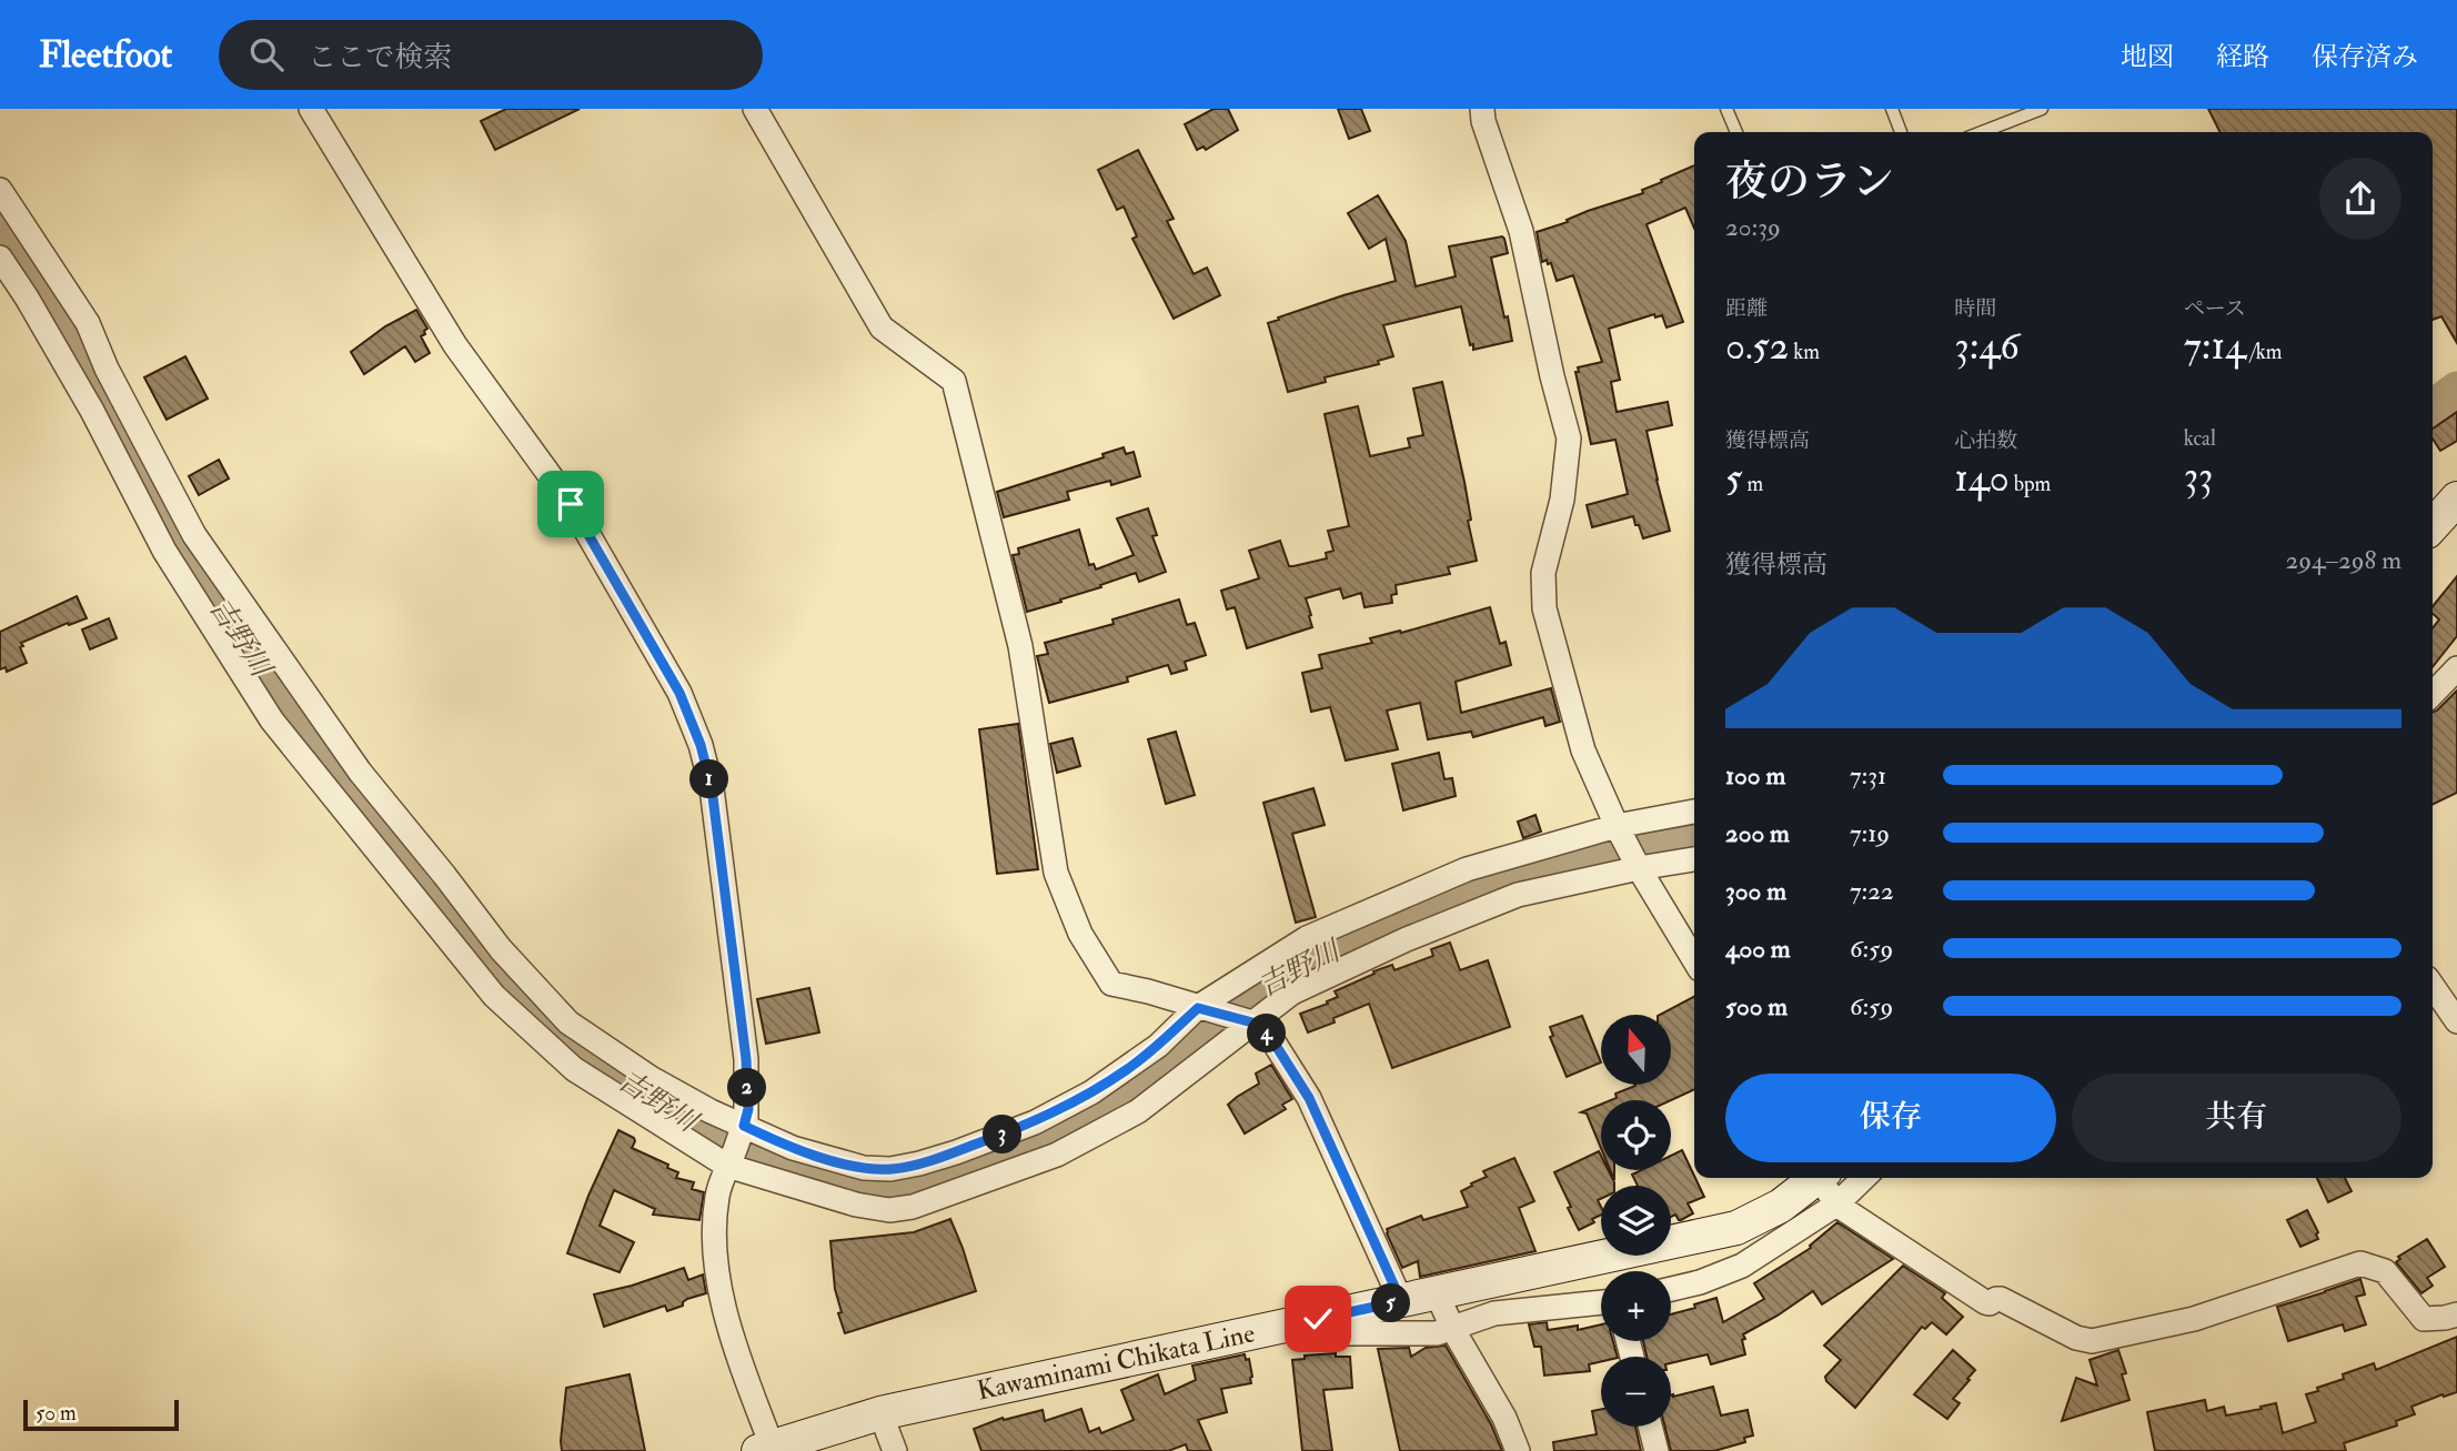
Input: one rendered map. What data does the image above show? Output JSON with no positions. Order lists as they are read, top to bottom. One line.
{"streets":{"main road":["Kawaminami Chikata Line"]},"water":["吉野川"],"scale_bar":"50 m","north":"top","page":{"header":"Fleetfoot","search":"ここで検索","nav":["地図","経路","保存済み"],"heading":["夜のラン","20:39"],"stats":[["距離","0.52 km"],["時間","3:46"],["ペース","7:14 /km"],["獲得標高","5 m"],["心拍数","140 bpm"],["kcal","33"]],"chart":["獲得標高","294–298 m"],"list":[{"name":"100 m","note":"7:31"},{"name":"200 m","note":"7:19"},{"name":"300 m","note":"7:22"},{"name":"400 m","note":"6:59"},{"name":"500 m","note":"6:59"}],"pins":["1","4","2","3","5"],"map_buttons":["+","−"],"buttons":["保存","共有"],"scale":"50 m"}}
